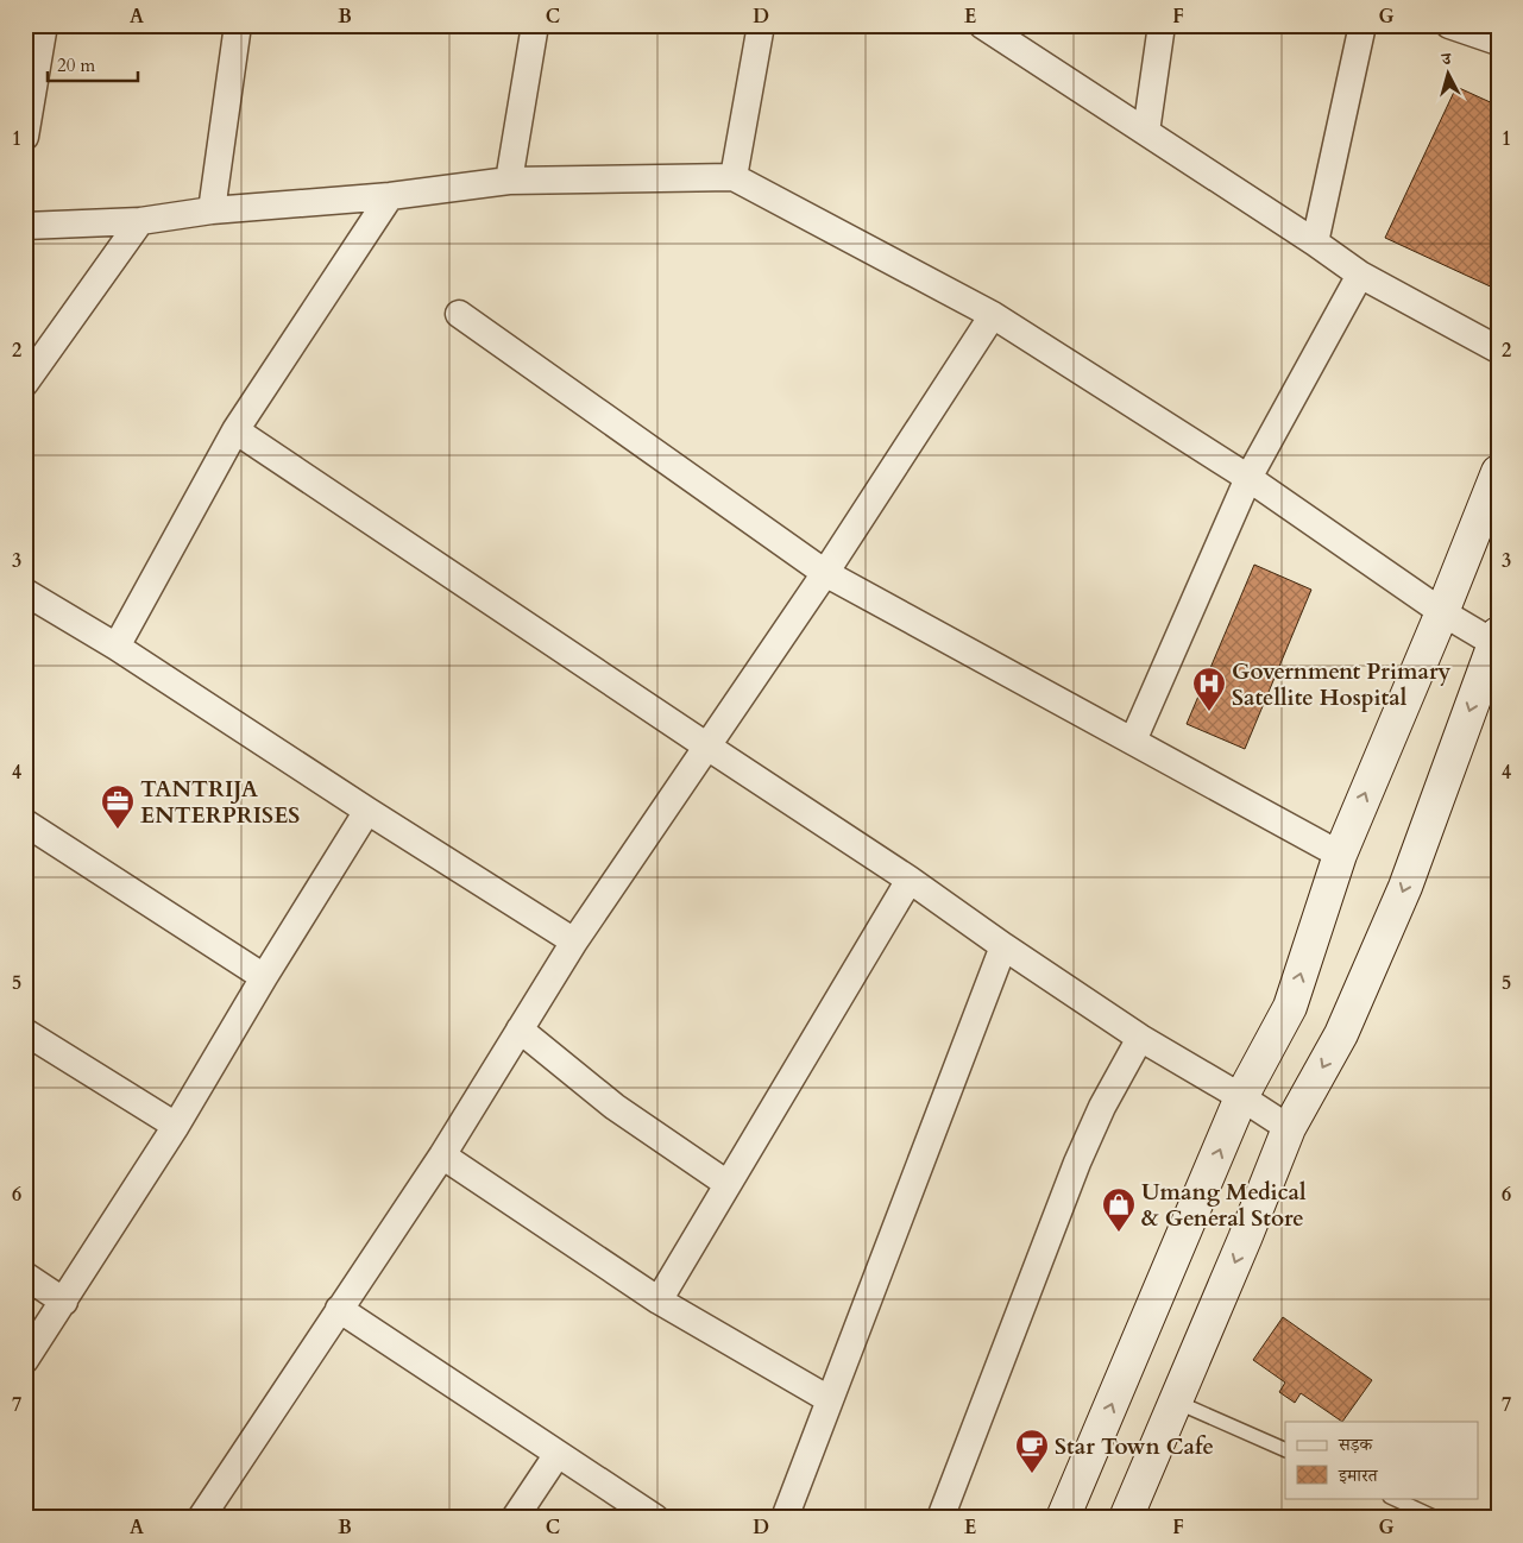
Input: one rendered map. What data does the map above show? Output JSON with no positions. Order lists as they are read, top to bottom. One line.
{"places":{"hospital":["Government Primary Satellite Hospital"],"office":["TANTRIJA ENTERPRISES"],"shop":["Umang Medical & General Store"],"cafe":["Star Town Cafe"]},"legend":["सड़क","इमारत"],"scale_bar":"20 m","north":"top","grid":{"columns":["A","B","C","D","E","F","G"],"rows":["1","2","3","4","5","6","7"]}}
